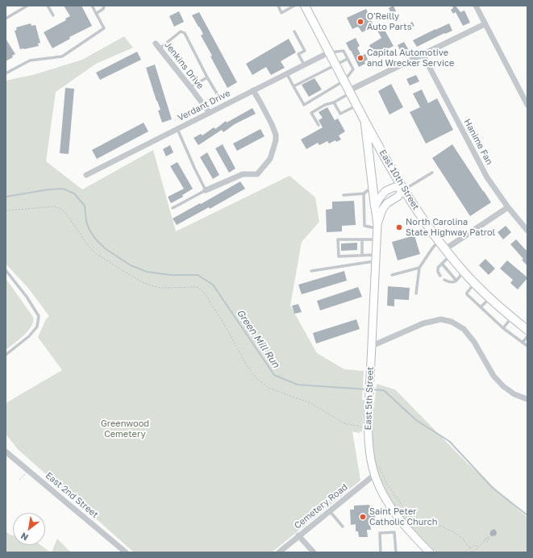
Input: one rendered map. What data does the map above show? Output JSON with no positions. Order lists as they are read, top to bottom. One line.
{"streets":{"main road":["East 10th Street","East 5th Street"],"street":["Jenkins Drive","Verdant Drive","Hanime Fan","East 2nd Street","Cemetery Road"]},"crossings":[["Jenkins Drive","Verdant Drive"],["Verdant Drive","East 10th Street"],["East 10th Street","East 5th Street"],["East 5th Street","Cemetery Road"]],"water":["Green Mill Run"],"parks":["Greenwood Cemetery"],"places":["O'Reilly Auto Parts","Capital Automotive and Wrecker Service","North Carolina State Highway Patrol","Saint Peter Catholic Church"],"north":"bottom left"}
